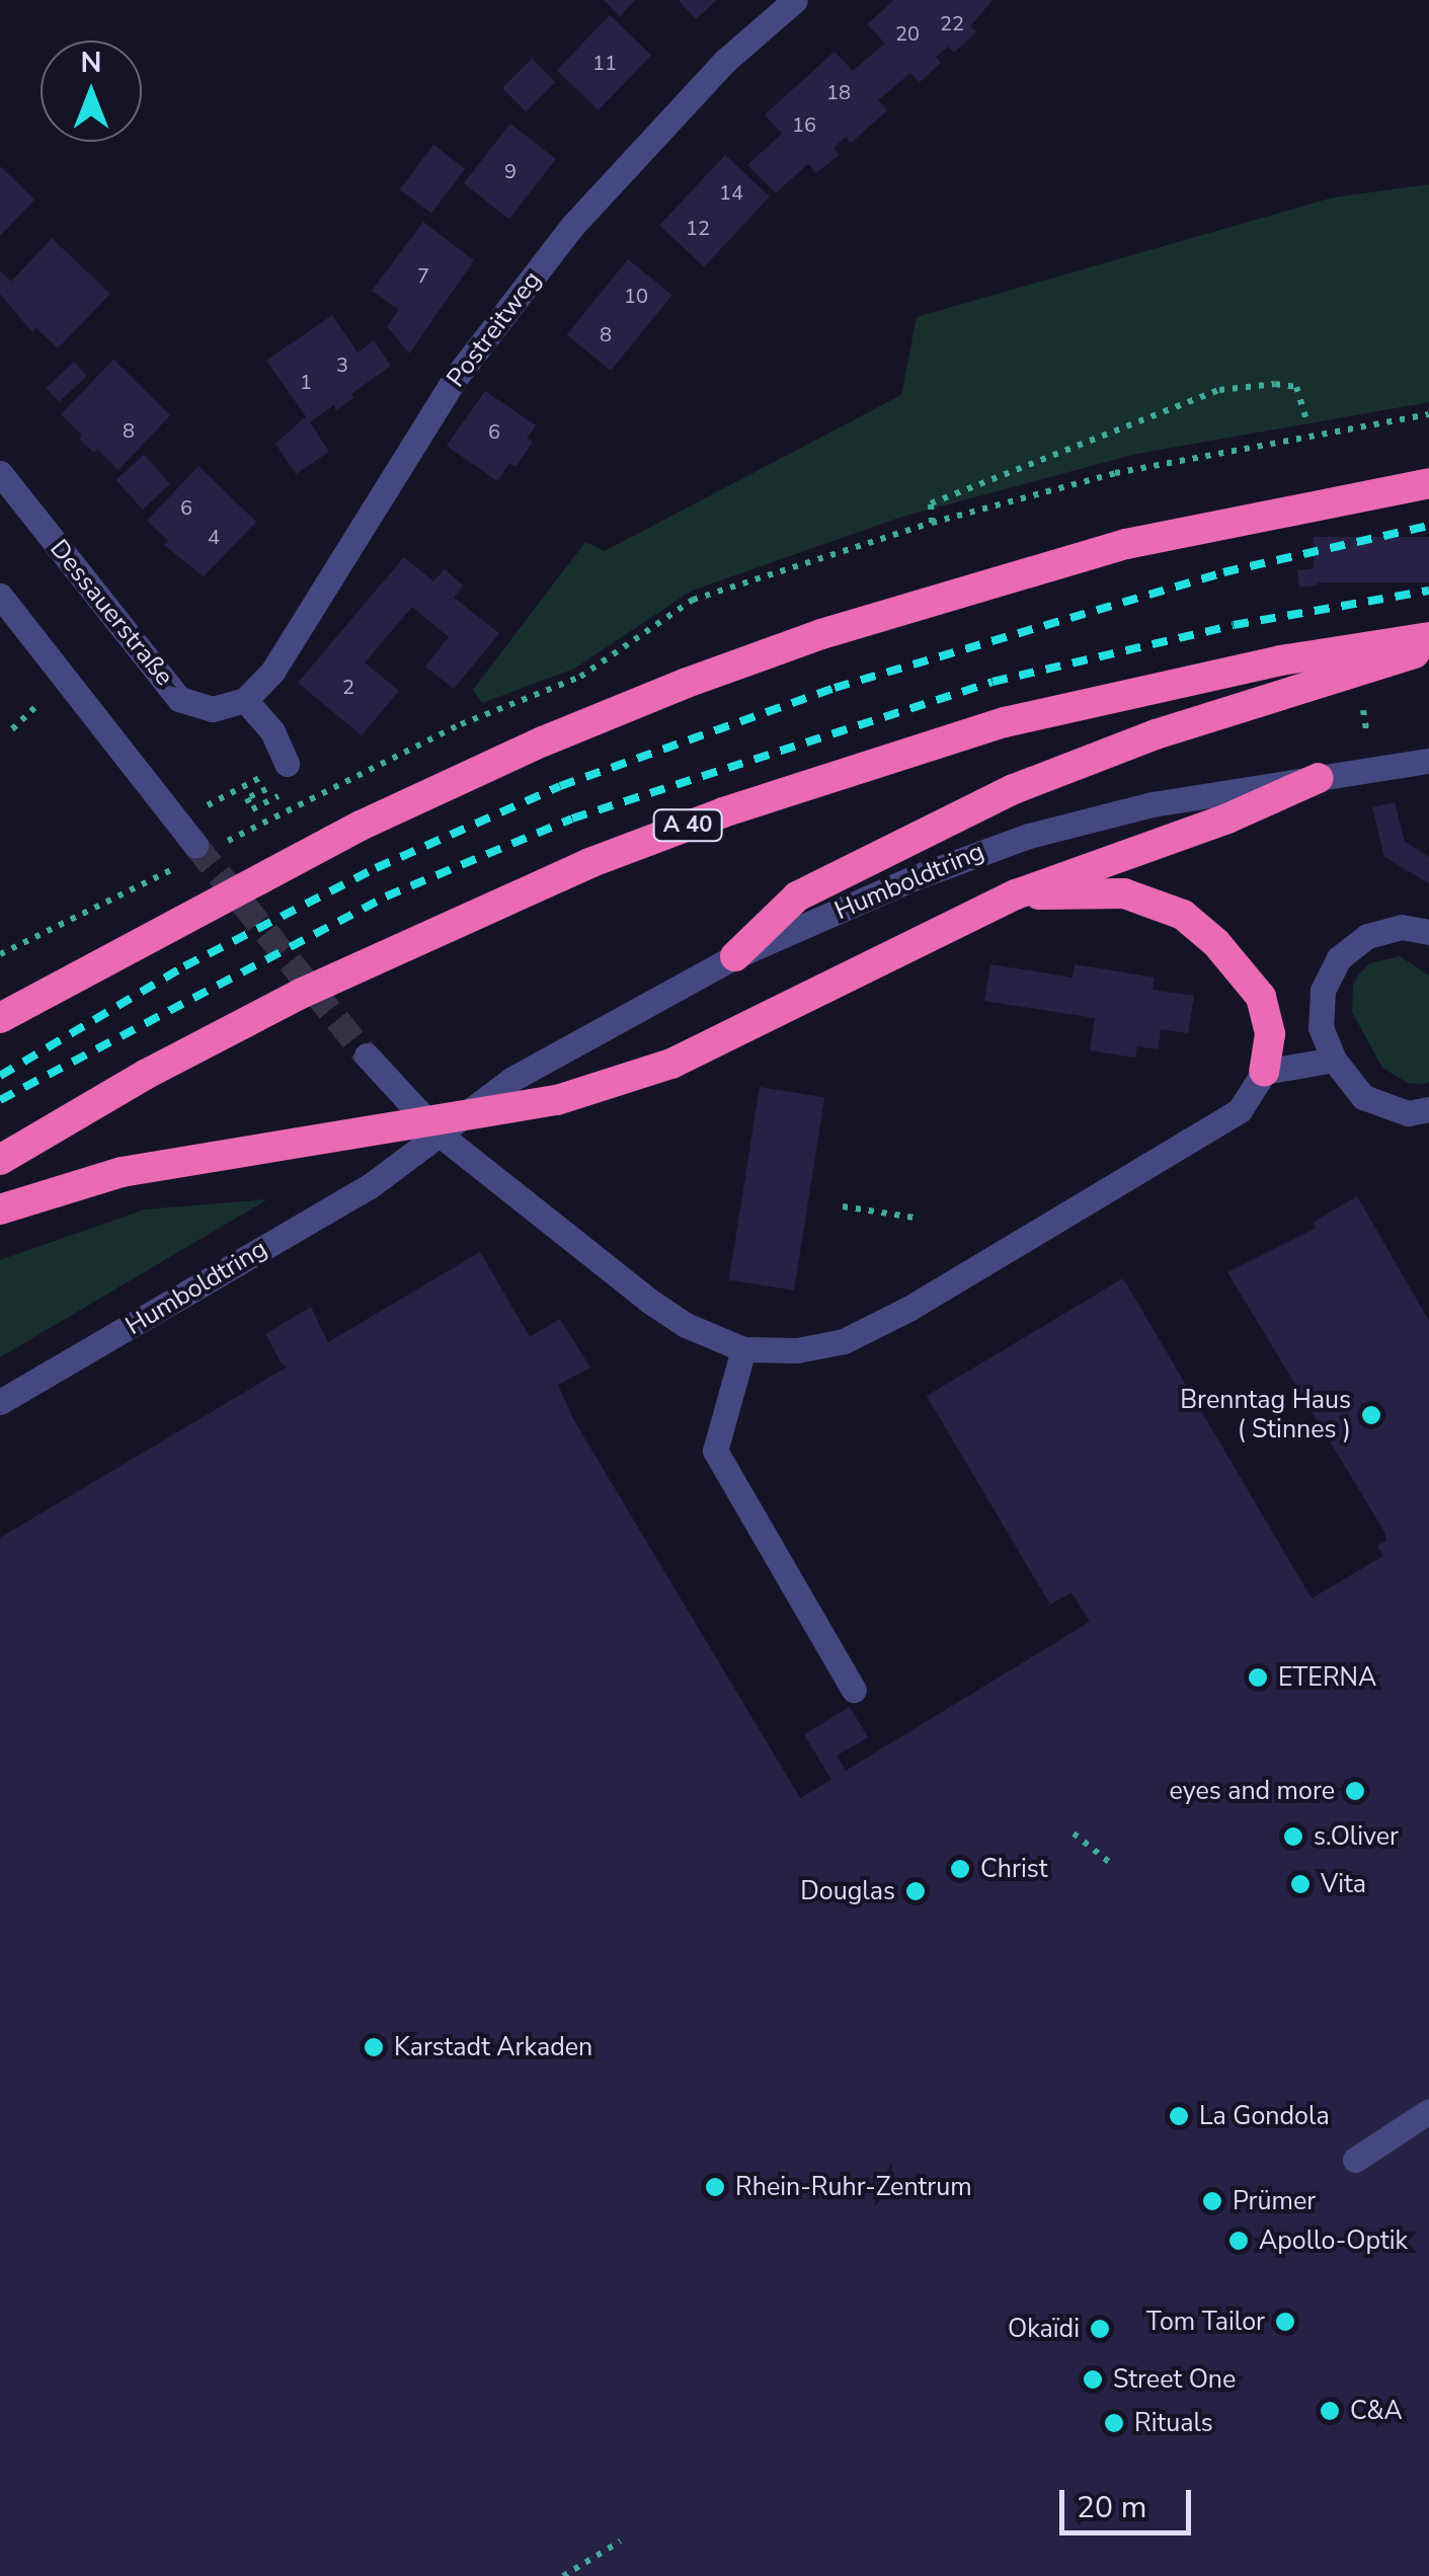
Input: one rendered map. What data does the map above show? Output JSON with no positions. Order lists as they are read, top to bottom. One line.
{"streets":{"highway":["A 40"],"street":["Postreitweg","Dessauerstraße","Humboldtring"]},"crossings":[["Postreitweg","Dessauerstraße"]],"places":["Brenntag Haus ( Stinnes )","ETERNA","eyes and more","s.Oliver","Christ","Vita","Douglas","Karstadt Arkaden","La Gondola","Rhein-Ruhr-Zentrum","Prümer","Apollo-Optik","Tom Tailor","Okaïdi","Street One","C&A","Rituals"],"house_numbers":["22","20","11","18","16","9","14","12","7","10","8","3","1","8","6","6","4","2"],"scale_bar":"20 m","north":"top"}
